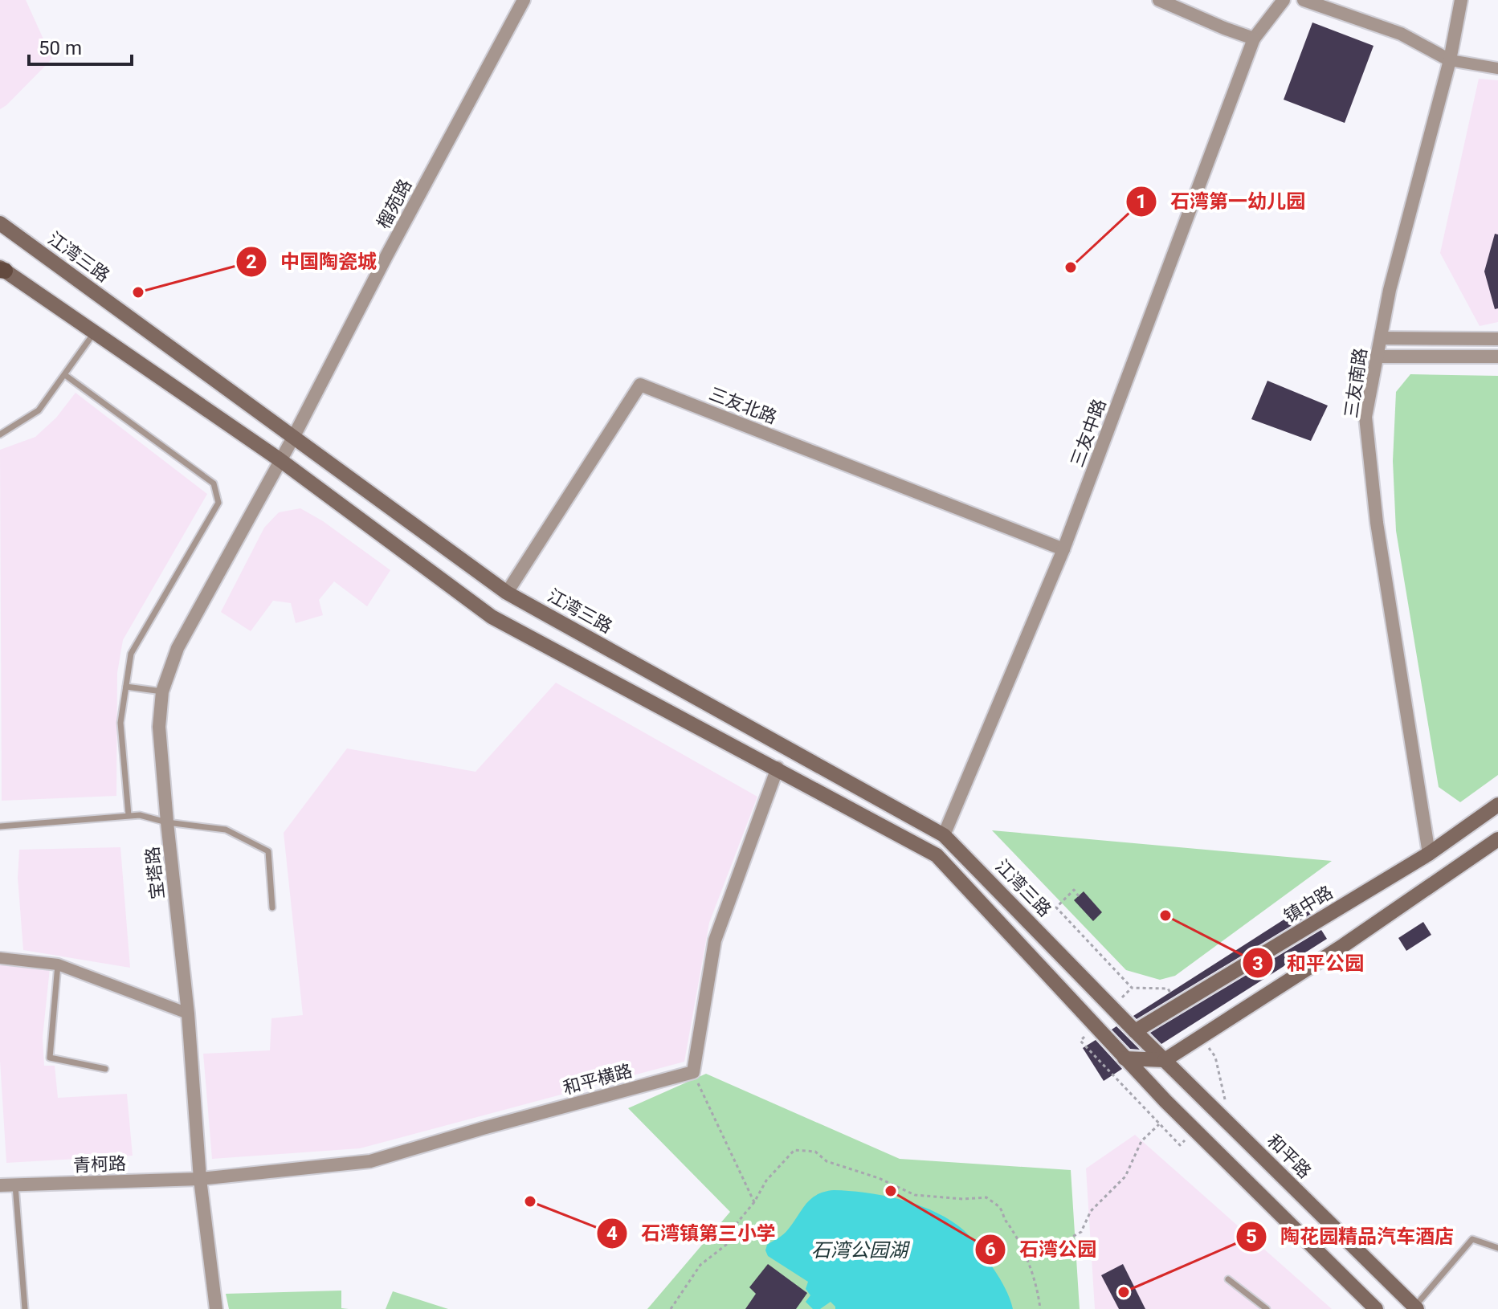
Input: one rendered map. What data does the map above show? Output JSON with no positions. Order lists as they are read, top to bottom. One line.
{"streets":{"main road":["江湾三路","镇中路","和平路"],"street":["榴苑路","三友南路","三友北路","三友中路","宝塔路","和平横路","青柯路"]},"crossings":[["榴苑路","江湾三路"],["榴苑路","宝塔路"],["江湾三路","三友北路"],["江湾三路","三友中路"],["江湾三路","镇中路"],["江湾三路","和平路"],["三友南路","镇中路"],["三友北路","三友中路"],["宝塔路","和平横路"],["宝塔路","青柯路"],["镇中路","和平路"],["和平横路","青柯路"]],"water":["石湾公园湖"],"places":["石湾第一幼儿园","中国陶瓷城","和平公园","石湾公园","石湾镇第三小学","陶花园精品汽车酒店"],"scale_bar":"50 m"}
